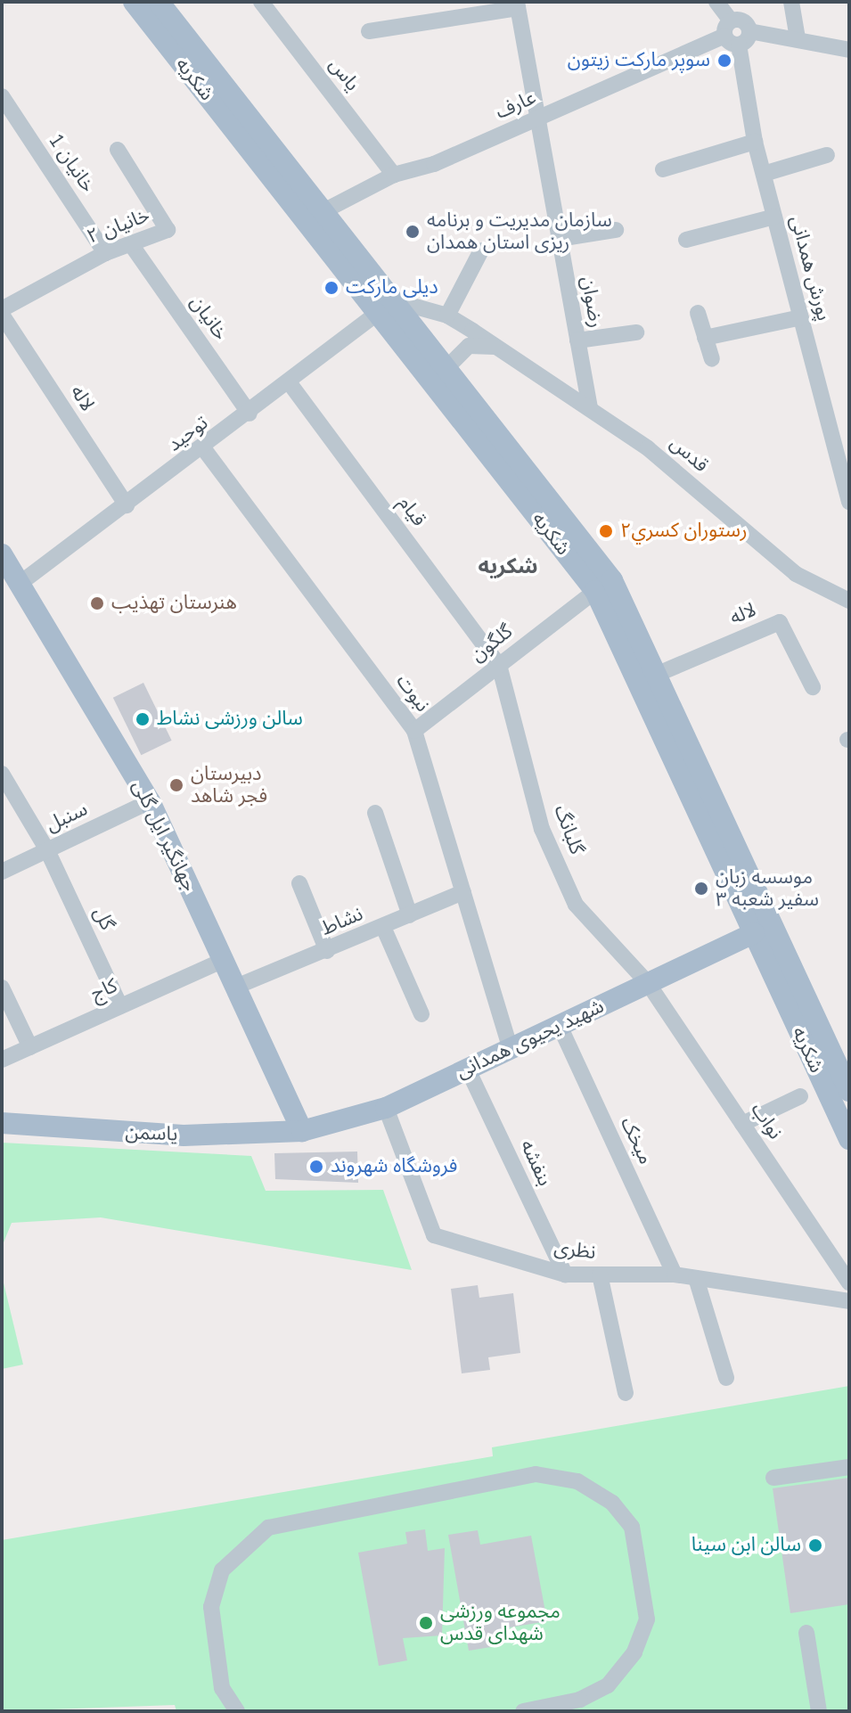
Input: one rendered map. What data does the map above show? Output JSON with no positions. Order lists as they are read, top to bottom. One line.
{"streets":{"main road":["شکریه","جهانگیر ایل گلی","شهید یحیوی همدانی","یاسمن"],"street":["یاس","عارف","خانیان 1","خانیان ۲","پورش همدانی","رضوان","خانیان","لاله","توحید","قدس","قیام","گلگون","نبوت","سنبل","گلبانگ","گل","نشاط","کاج","نواب","میخک","بنفشه","نظری"]},"crossings":[["یاس","عارف"],["شکریه","عارف"],["شکریه","لاله"],["شکریه","توحید"],["شکریه","قدس"],["شکریه","گلگون"],["شکریه","شهید یحیوی همدانی"],["عارف","پورش همدانی"],["عارف","رضوان"],["خانیان 1","خانیان ۲"],["خانیان ۲","خانیان"],["خانیان ۲","لاله"],["رضوان","قدس"],["خانیان","توحید"],["لاله","توحید"],["توحید","قدس"],["توحید","قیام"],["توحید","نبوت"],["توحید","جهانگیر ایل گلی"],["قیام","گلگون"],["قیام","گلبانگ"],["گلگون","نبوت"],["گلگون","گلبانگ"],["نبوت","نشاط"],["نبوت","شهید یحیوی همدانی"],["سنبل","جهانگیر ایل گلی"],["سنبل","گل"],["گلبانگ","شهید یحیوی همدانی"],["گلبانگ","نواب"],["جهانگیر ایل گلی","نشاط"],["جهانگیر ایل گلی","کاج"],["جهانگیر ایل گلی","شهید یحیوی همدانی"],["جهانگیر ایل گلی","یاسمن"],["گل","کاج"],["شهید یحیوی همدانی","نواب"],["شهید یحیوی همدانی","یاسمن"],["شهید یحیوی همدانی","میخک"],["شهید یحیوی همدانی","بنفشه"],["شهید یحیوی همدانی","نظری"],["میخک","نظری"],["بنفشه","نظری"]],"districts":["شکریه"],"places":["سوپر مارکت زیتون","سازمان مدیریت و برنامه ریزی استان همدان","دیلی مارکت","رستوران کسري٢","هنرستان تهذیب","سالن ورزشی نشاط","دبیرستان فجر شاهد","موسسه زبان سفیر شعبه ۳","فروشگاه شهروند","سالن ابن سینا","مجموعه ورزشی شهدای قدس"]}
